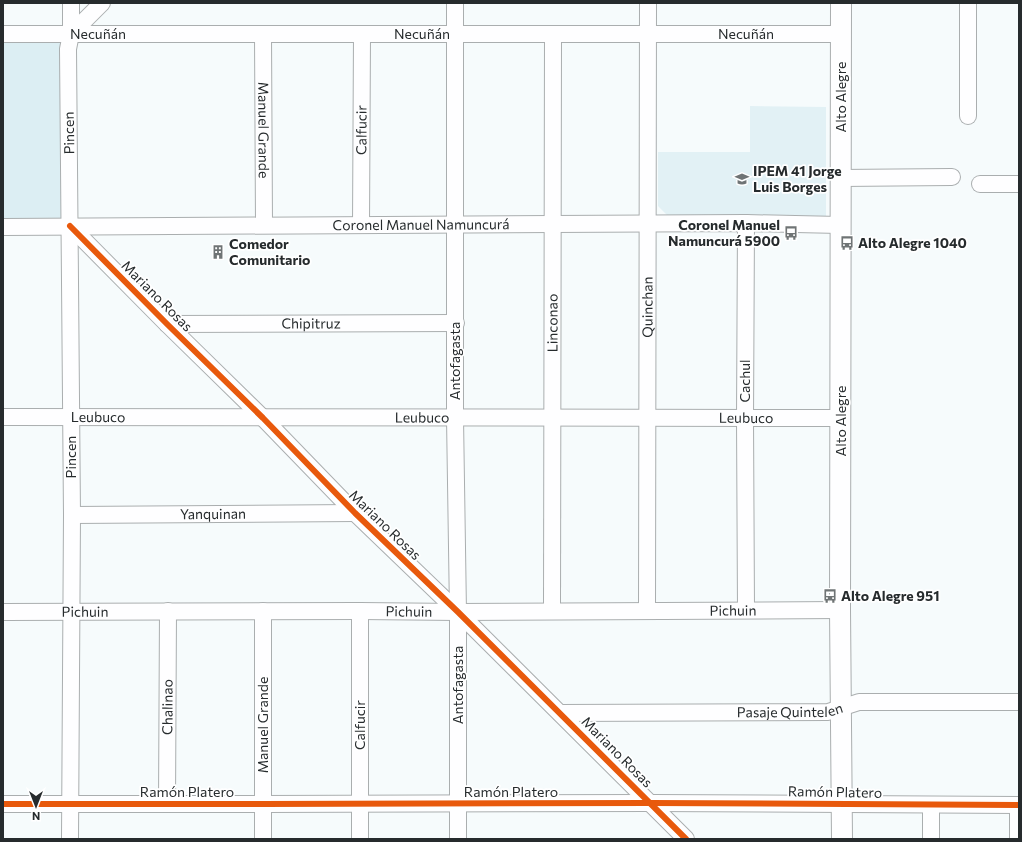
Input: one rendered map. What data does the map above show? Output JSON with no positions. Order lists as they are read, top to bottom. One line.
{"streets":{"main road":["Alto Alegre"],"street":["Necuñán","Manuel Grande","Calfucir","Pincen","Coronel Manuel Namuncurá","Mariano Rosas","Quinchan","Linconao","Chipitruz","Antofagasta","Cachul","Leubuco","Yanquinan","Pichuin","Chalinao","Pasaje Quintelen","Ramón Platero"]},"crossings":[["Necuñán","Alto Alegre"],["Necuñán","Manuel Grande"],["Necuñán","Calfucir"],["Necuñán","Pincen"],["Necuñán","Quinchan"],["Necuñán","Linconao"],["Necuñán","Antofagasta"],["Alto Alegre","Coronel Manuel Namuncurá"],["Alto Alegre","Leubuco"],["Alto Alegre","Pichuin"],["Alto Alegre","Pasaje Quintelen"],["Alto Alegre","Ramón Platero"],["Manuel Grande","Coronel Manuel Namuncurá"],["Manuel Grande","Pichuin"],["Manuel Grande","Ramón Platero"],["Calfucir","Coronel Manuel Namuncurá"],["Calfucir","Pichuin"],["Calfucir","Ramón Platero"],["Pincen","Coronel Manuel Namuncurá"],["Pincen","Mariano Rosas"],["Pincen","Leubuco"],["Pincen","Yanquinan"],["Pincen","Pichuin"],["Pincen","Ramón Platero"],["Coronel Manuel Namuncurá","Mariano Rosas"],["Coronel Manuel Namuncurá","Quinchan"],["Coronel Manuel Namuncurá","Linconao"],["Coronel Manuel Namuncurá","Antofagasta"],["Coronel Manuel Namuncurá","Cachul"],["Mariano Rosas","Chipitruz"],["Mariano Rosas","Antofagasta"],["Mariano Rosas","Leubuco"],["Mariano Rosas","Yanquinan"],["Mariano Rosas","Pichuin"],["Mariano Rosas","Pasaje Quintelen"],["Mariano Rosas","Ramón Platero"],["Quinchan","Leubuco"],["Quinchan","Pichuin"],["Linconao","Leubuco"],["Linconao","Pichuin"],["Chipitruz","Antofagasta"],["Antofagasta","Leubuco"],["Antofagasta","Pichuin"],["Antofagasta","Ramón Platero"],["Cachul","Leubuco"],["Cachul","Pichuin"],["Pichuin","Chalinao"],["Chalinao","Ramón Platero"]],"places":{"school or university":["IPEM 41 Jorge Luis Borges"],"bus stop":["Coronel Manuel Namuncurá 5900","Alto Alegre 1040","Alto Alegre 951"],"building":["Comedor Comunitario"]},"north":"bottom"}
